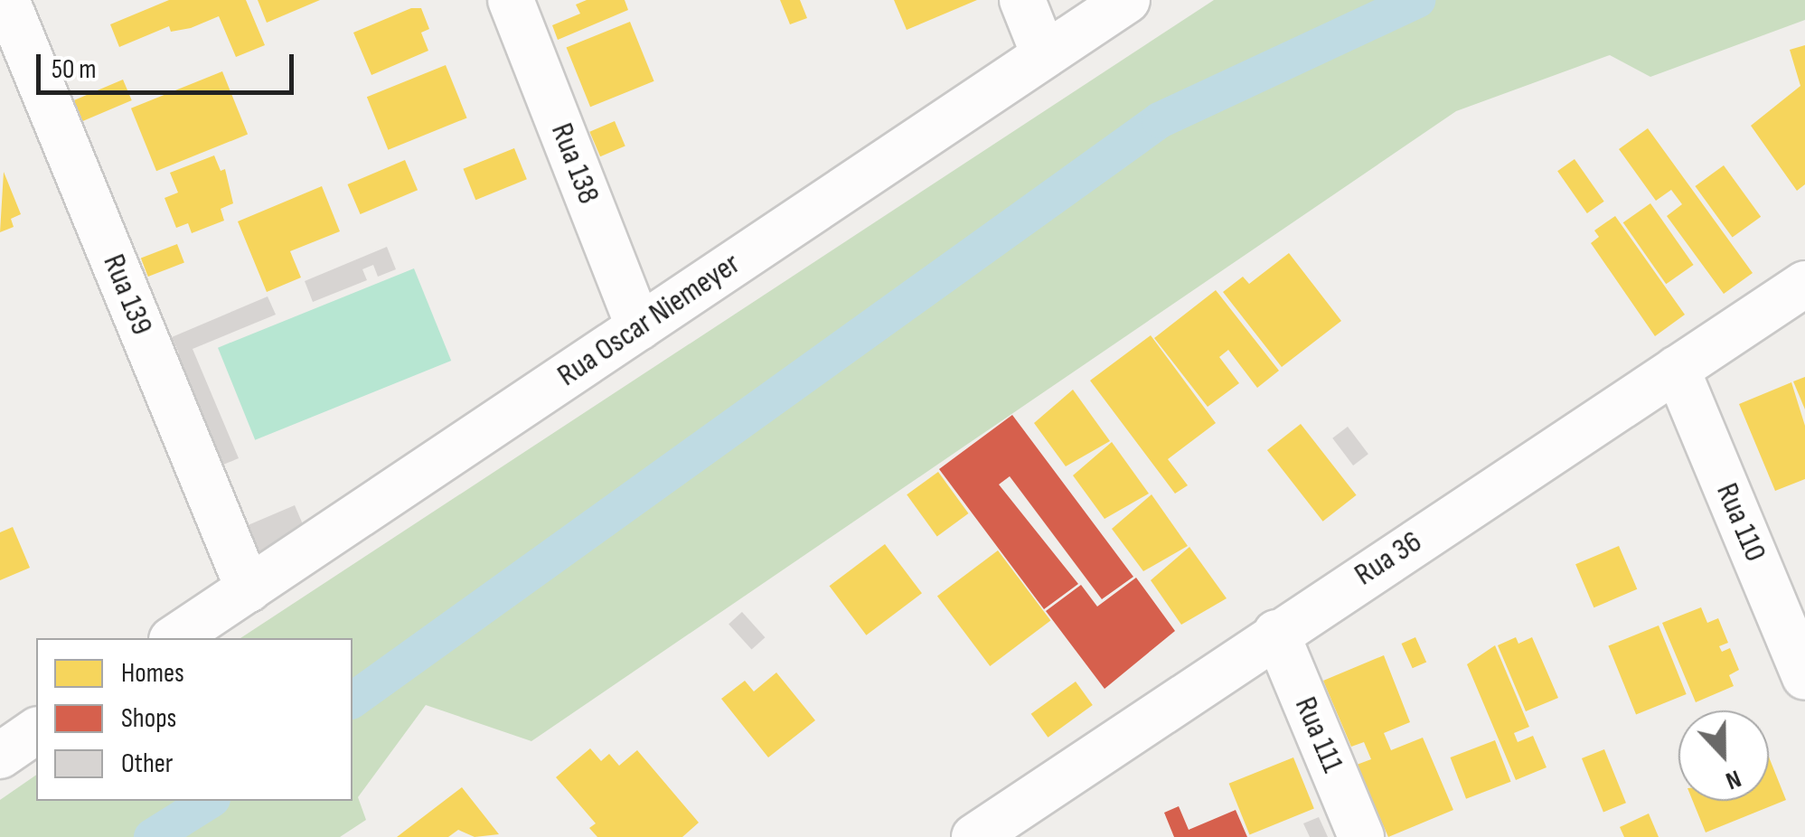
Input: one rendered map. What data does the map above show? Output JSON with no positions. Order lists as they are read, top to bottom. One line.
{"streets":{"street":["Rua 138","Rua 139","Rua Oscar Niemeyer","Rua 110","Rua 36","Rua 111"]},"crossings":[["Rua 138","Rua Oscar Niemeyer"],["Rua 139","Rua Oscar Niemeyer"],["Rua 110","Rua 36"],["Rua 36","Rua 111"]],"legend":["Homes","Shops","Other"],"scale_bar":"50 m","north":"bottom"}
